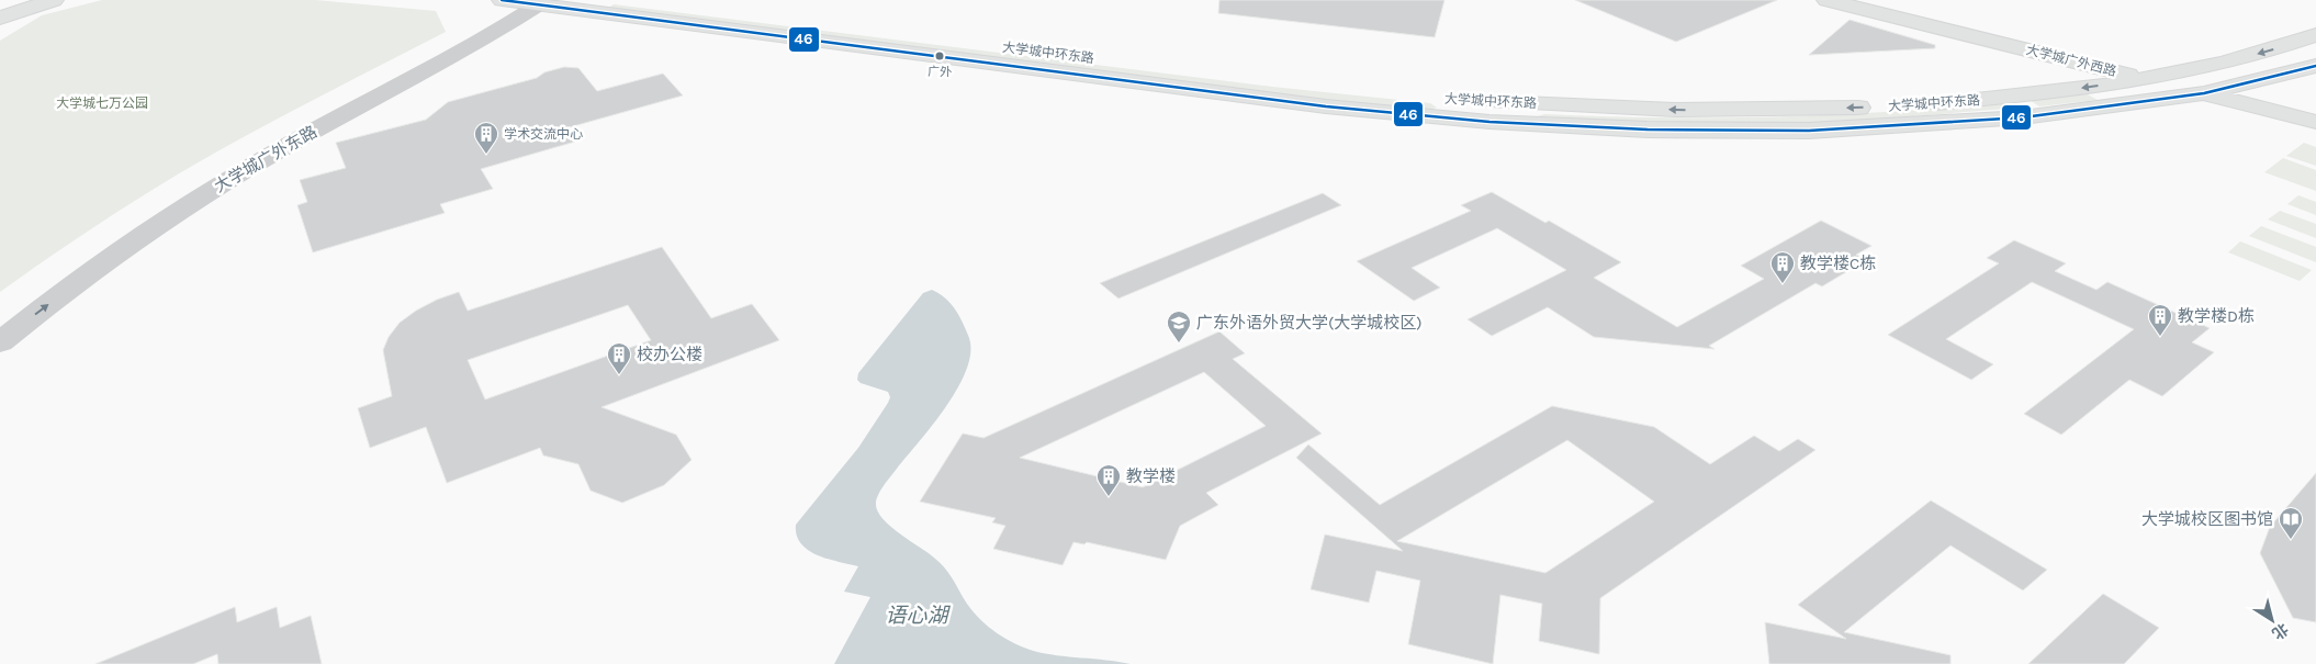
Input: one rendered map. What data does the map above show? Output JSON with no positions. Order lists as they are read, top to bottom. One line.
{"streets":{"main road":["大学城中环东路","大学城广外西路"],"street":["大学城广外东路"]},"crossings":[["大学城中环东路","大学城广外西路"],["大学城中环东路","大学城广外东路"]],"water":["语心湖"],"parks":["大学城七万公园"],"places":{"other":["广外"],"building":["学术交流中心","教学楼C栋","教学楼D栋","校办公楼","教学楼"],"school or university":["广东外语外贸大学(大学城校区)"],"library":["大学城校区图书馆"]},"lines":["transit line 46"],"north":"bottom right"}
